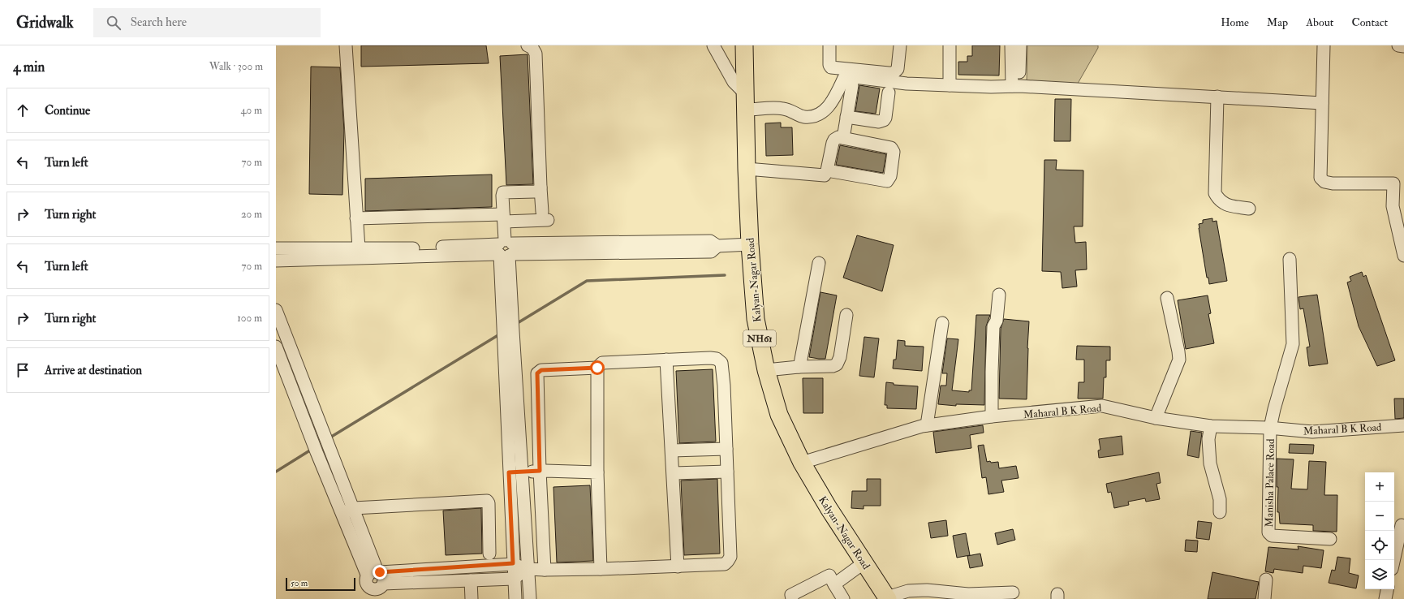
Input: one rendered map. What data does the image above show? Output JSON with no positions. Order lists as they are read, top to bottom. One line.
{"streets":{"highway":["Kalyan-Nagar Road","NH61"],"street":["Maharal B K Road","Manisha Palace Road"]},"crossings":[["Kalyan-Nagar Road","Maharal B K Road"],["Maharal B K Road","Manisha Palace Road"]],"scale_bar":"50 m","page":{"header":"Gridwalk","search":"Search here","nav":["Home","Map","About","Contact"],"heading":["4 min","Walk · 300 m"],"list":[["Continue","40 m"],["Turn left","70 m"],["Turn right","20 m"],["Turn left","70 m"],["Turn right","100 m"],"Arrive at destination"],"map_buttons":["+","−"],"scale":"50 m"}}
